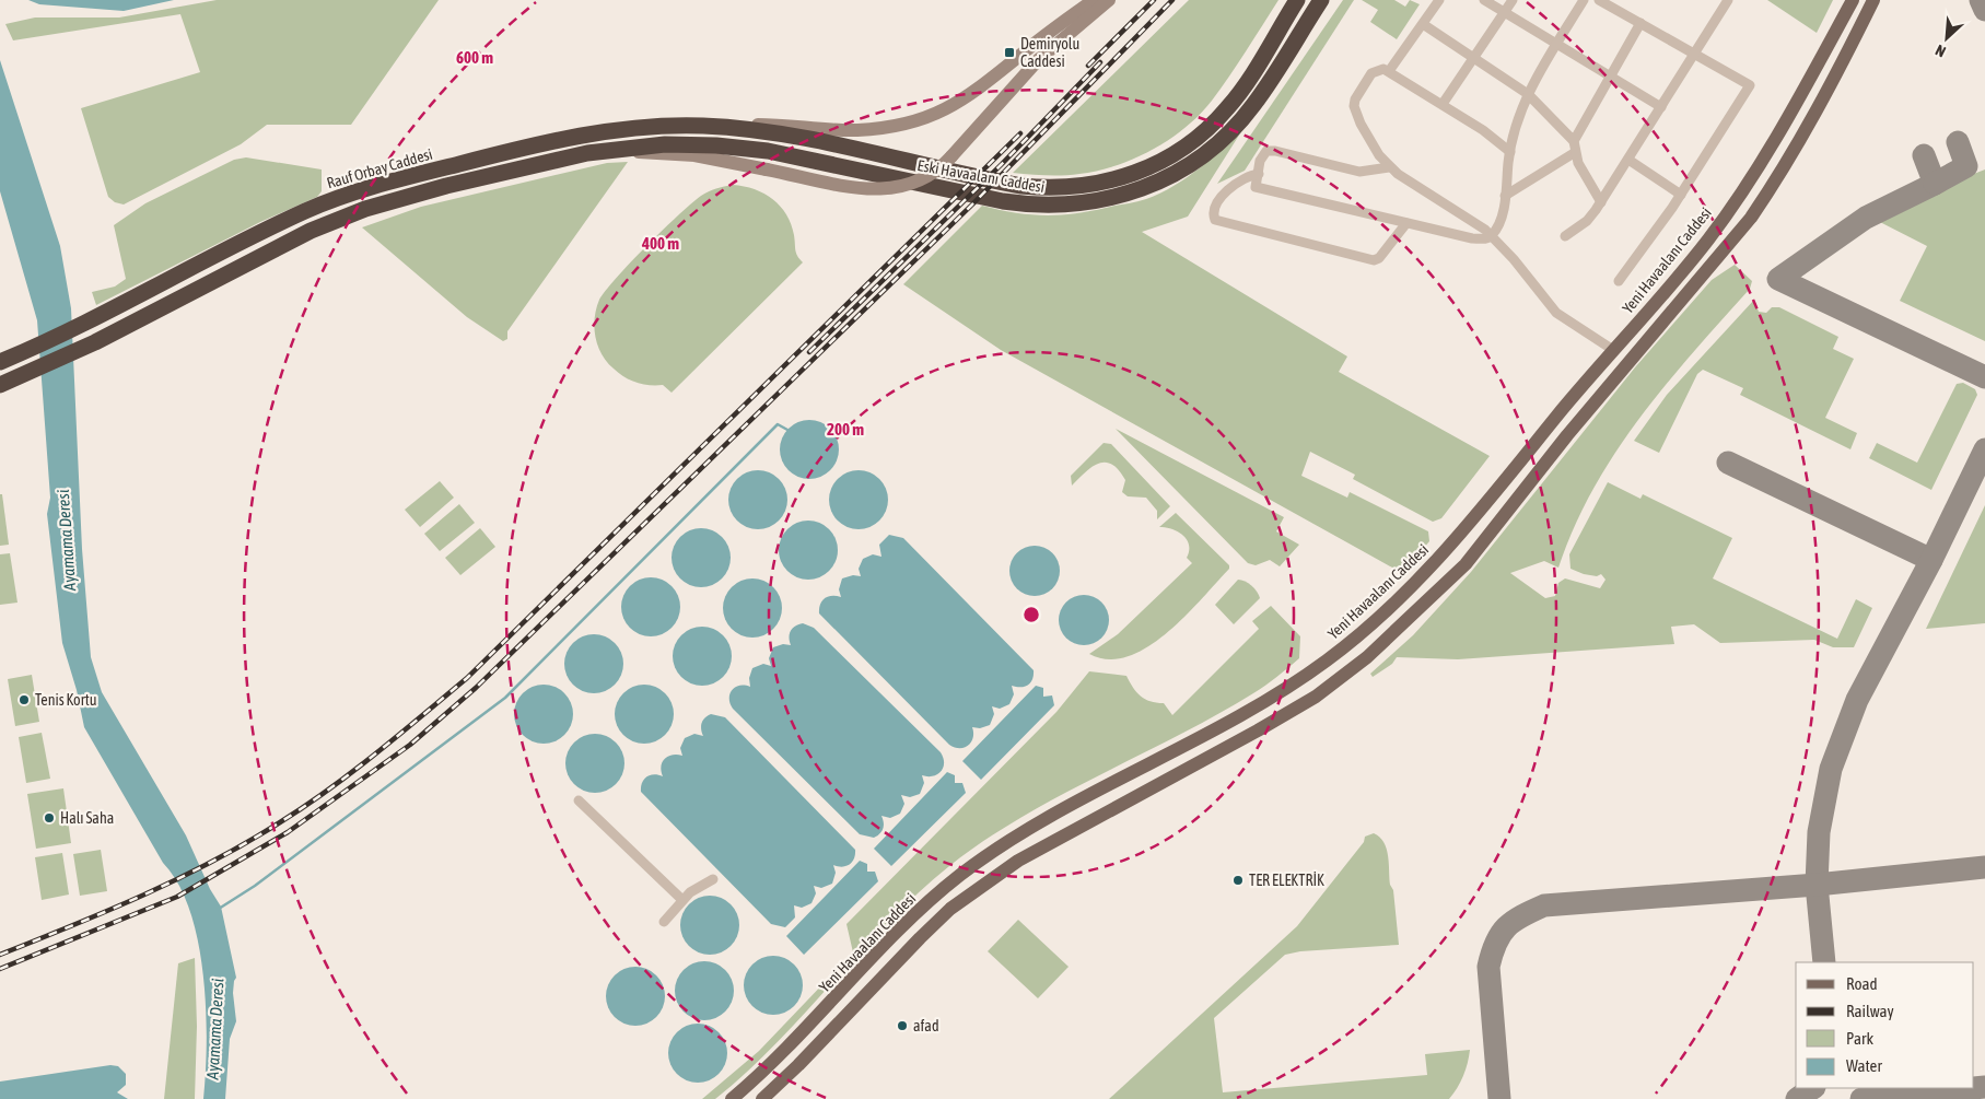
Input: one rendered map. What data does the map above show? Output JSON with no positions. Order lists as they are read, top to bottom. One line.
{"streets":{"highway":["Rauf Orbay Caddesi","Eski Havaalanı Caddesi"],"main road":["Yeni Havaalanı Caddesi"]},"crossings":[["Rauf Orbay Caddesi","Eski Havaalanı Caddesi"]],"water":["Ayamama Deresi"],"places":{"transit":["Demiryolu Caddesi"],"other":["Tenis Kortu","Halı Saha","TER ELEKTRİK","afad"]},"legend":["Road","Railway","Park","Water"],"north":"bottom left","rings":["600 m","400 m","200 m"]}
